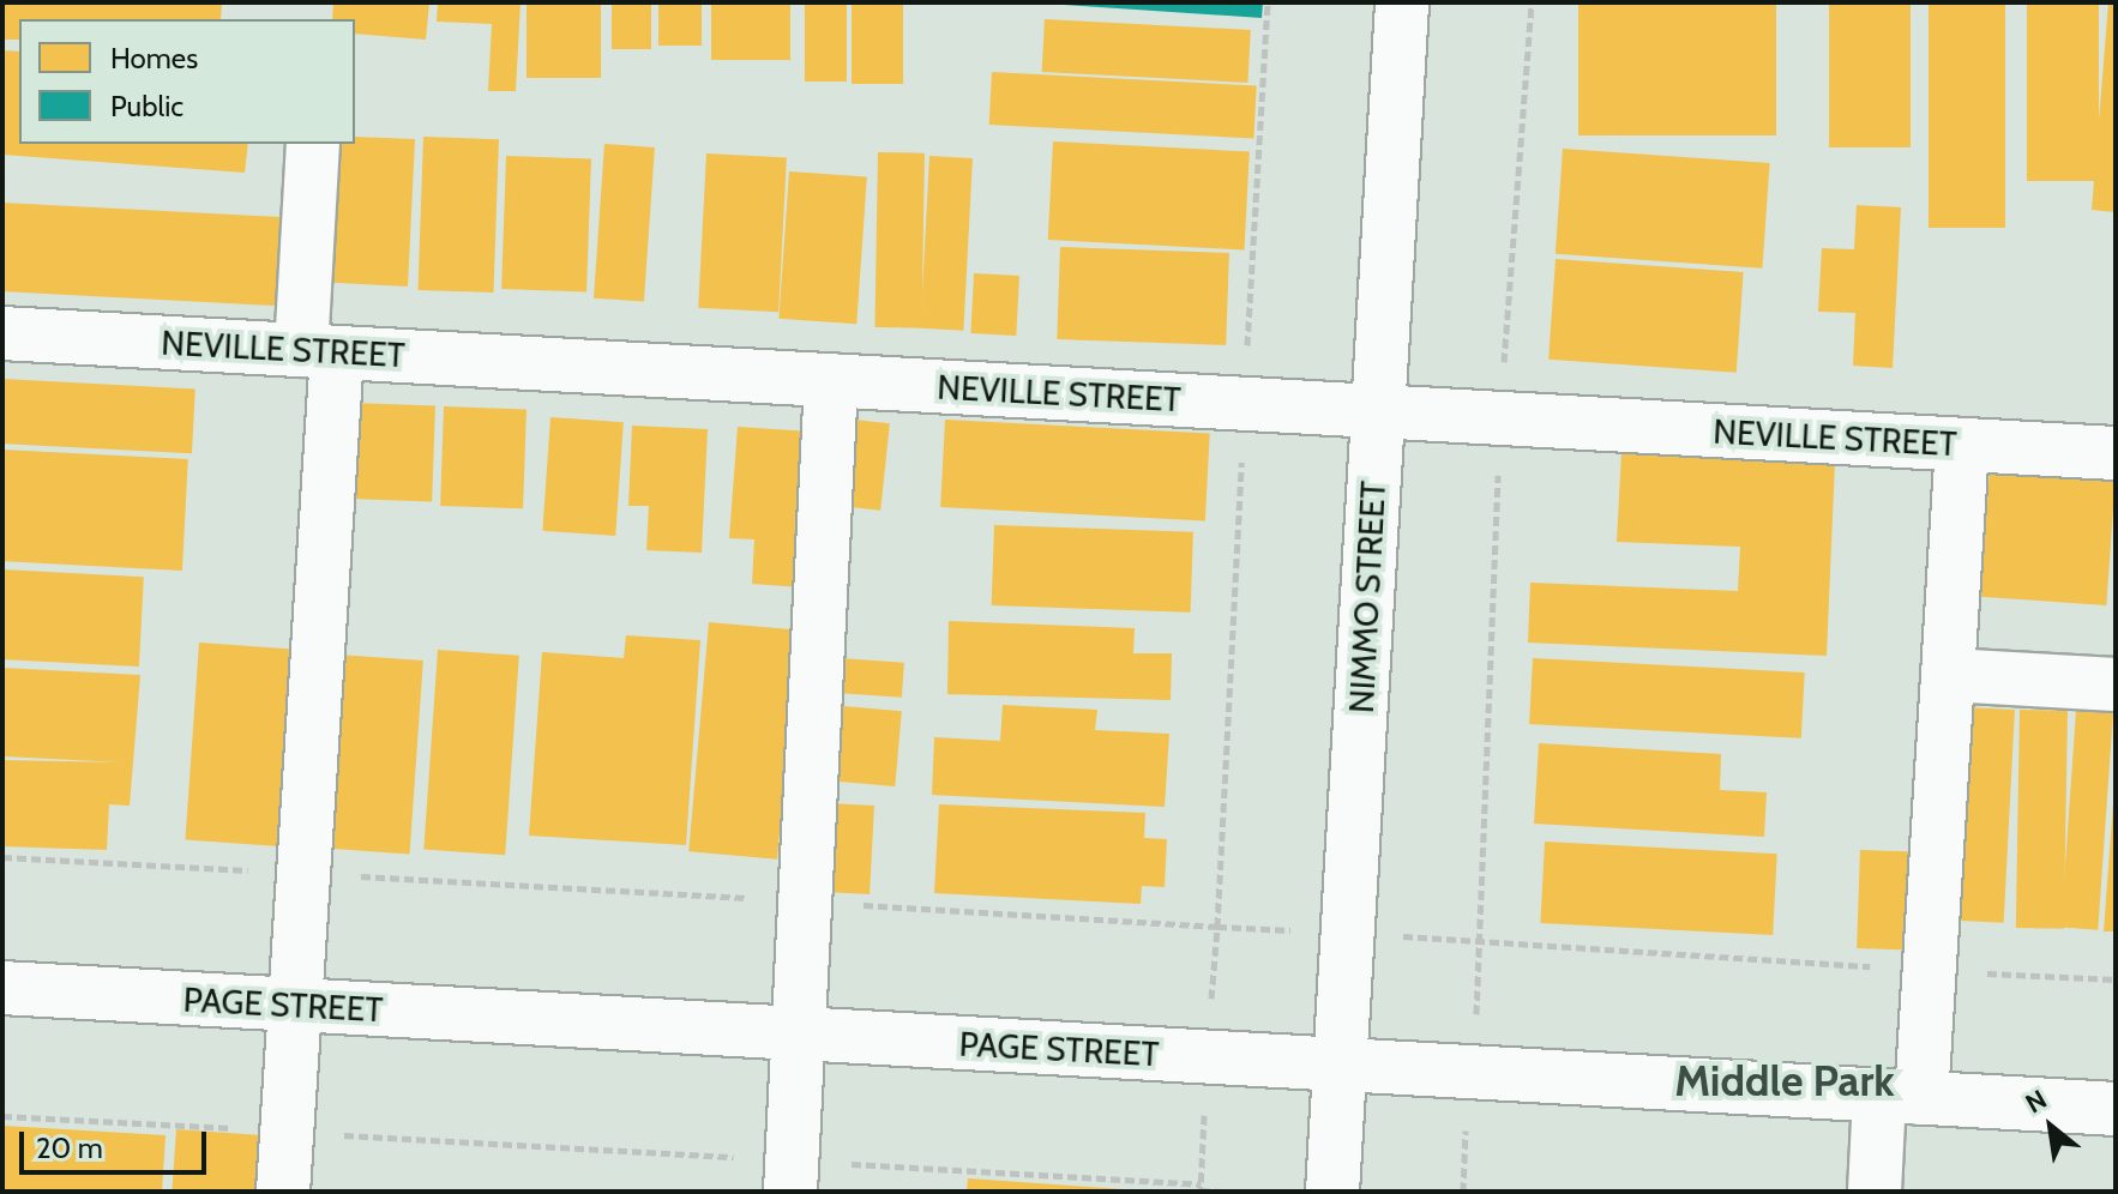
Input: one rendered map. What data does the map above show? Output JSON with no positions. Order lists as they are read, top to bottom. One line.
{"streets":{"street":["NEVILLE STREET","NIMMO STREET","PAGE STREET"]},"crossings":[["NEVILLE STREET","NIMMO STREET"],["NIMMO STREET","PAGE STREET"]],"districts":["Middle Park"],"legend":["Homes","Public"],"scale_bar":"20 m","north":"top left"}
